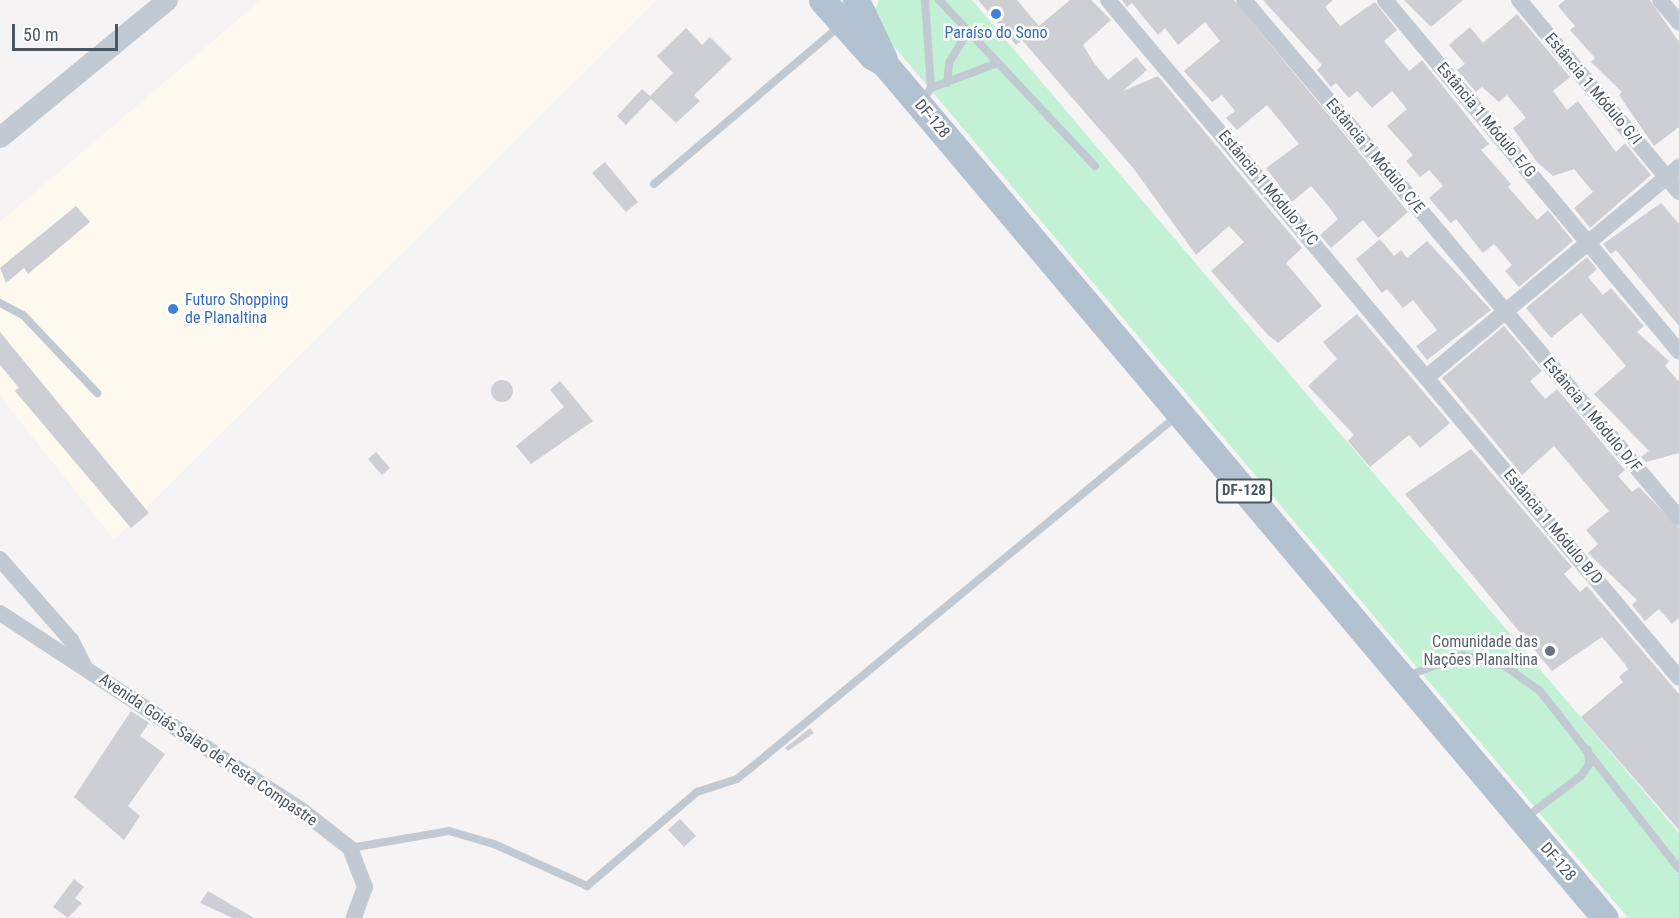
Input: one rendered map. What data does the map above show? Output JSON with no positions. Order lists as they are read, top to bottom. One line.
{"streets":{"main road":["DF-128"],"street":["Estância 1 Módulo G/I","Estância 1 Módulo E/G","Estância 1 Módulo C/E","Estância 1 Módulo A/C","Estância 1 Módulo D/F","Estância 1 Módulo B/D","Avenida Goiás Salão de Festa Compastre"]},"crossings":[["Estância 1 Módulo C/E","Estância 1 Módulo D/F"],["Estância 1 Módulo A/C","Estância 1 Módulo B/D"]],"places":["Paraíso do Sono","Futuro Shopping de Planaltina","Comunidade das Nações Planaltina"],"scale_bar":"50 m"}
